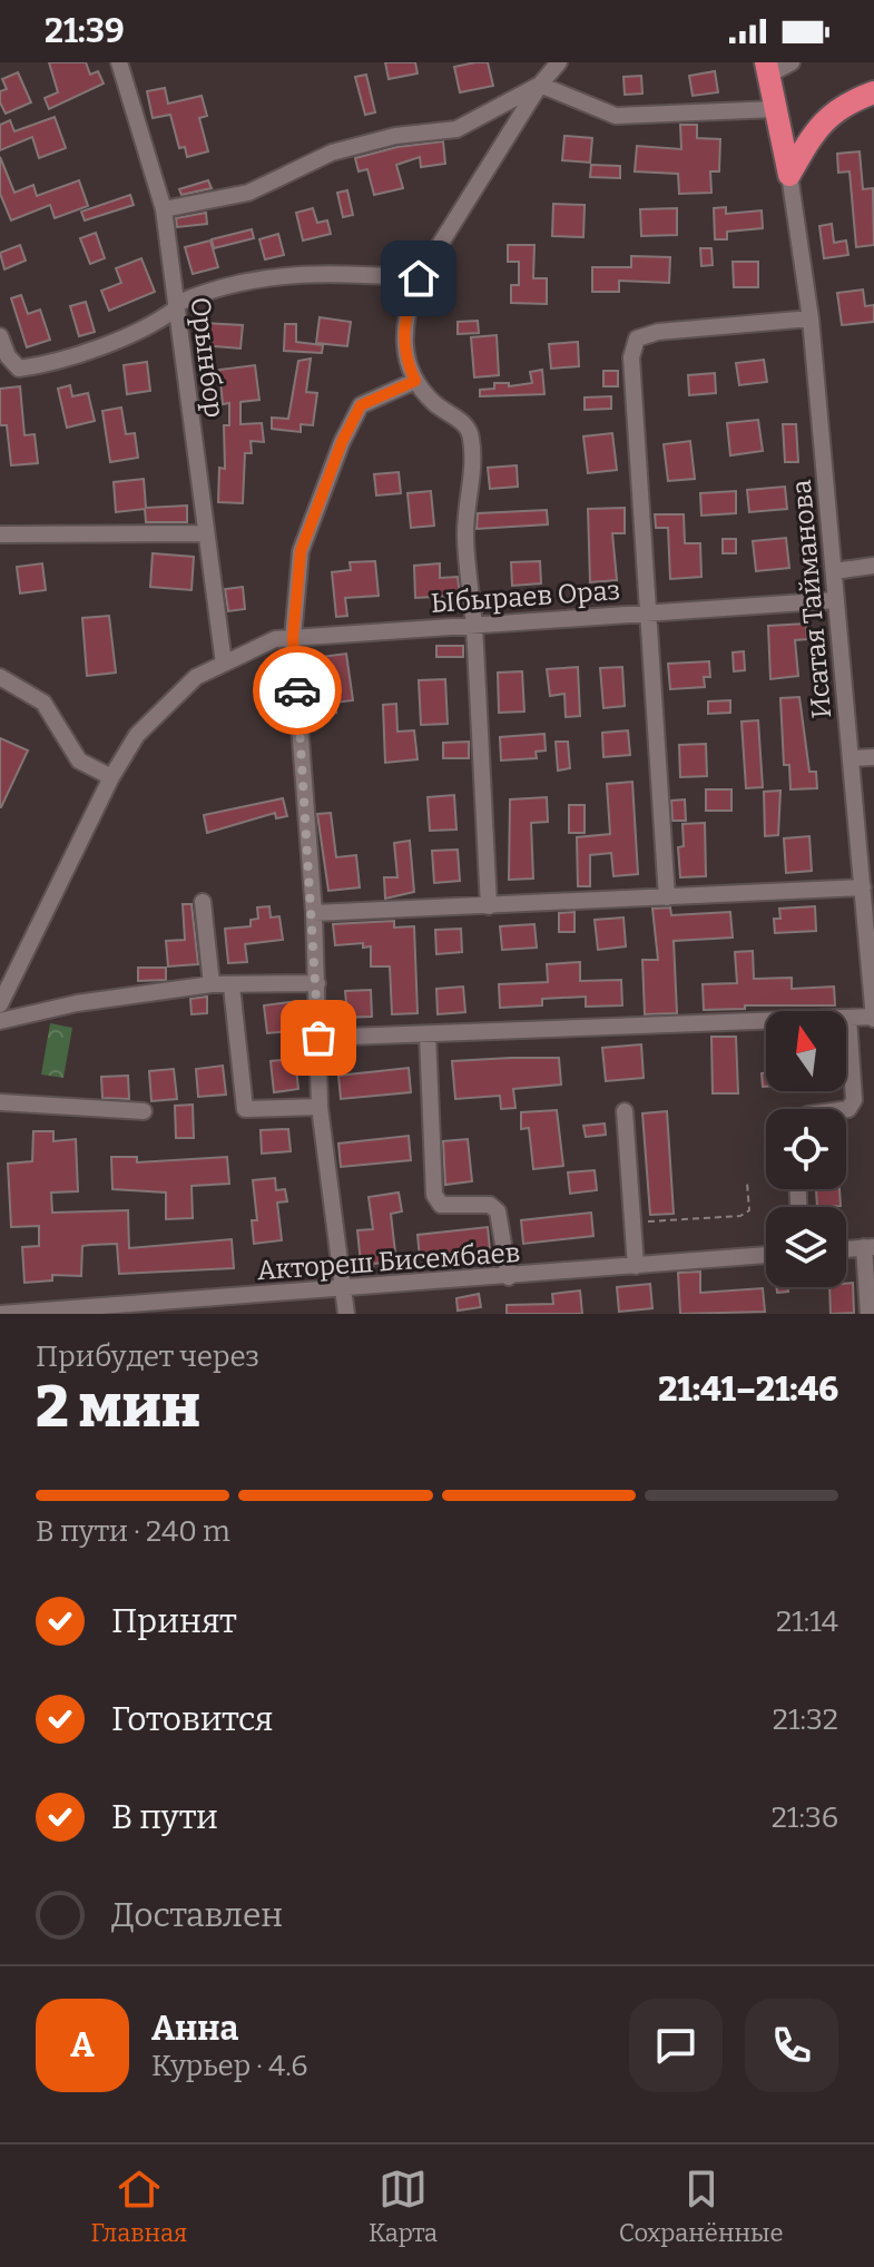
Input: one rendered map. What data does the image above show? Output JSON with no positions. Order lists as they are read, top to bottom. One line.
{"streets":{"street":["Орынбор","Ыбыраев Ораз","Исатая Тайманова","Актореш Бисембаев"]},"crossings":[["Орынбор","Ыбыраев Ораз"],["Ыбыраев Ораз","Исатая Тайманова"]],"north":"top","page":{"status":"21:39","heading":["2 мин","Прибудет через","21:41–21:46"],"panel":["Анна","Курьер · 4.6"],"bar":"В пути · 240 m","list":[["Принят","21:14"],["Готовится","21:32"],["В пути","21:36"],"Доставлен"],"round":"А","tabs":["Главная","Карта","Сохранённые"]}}
